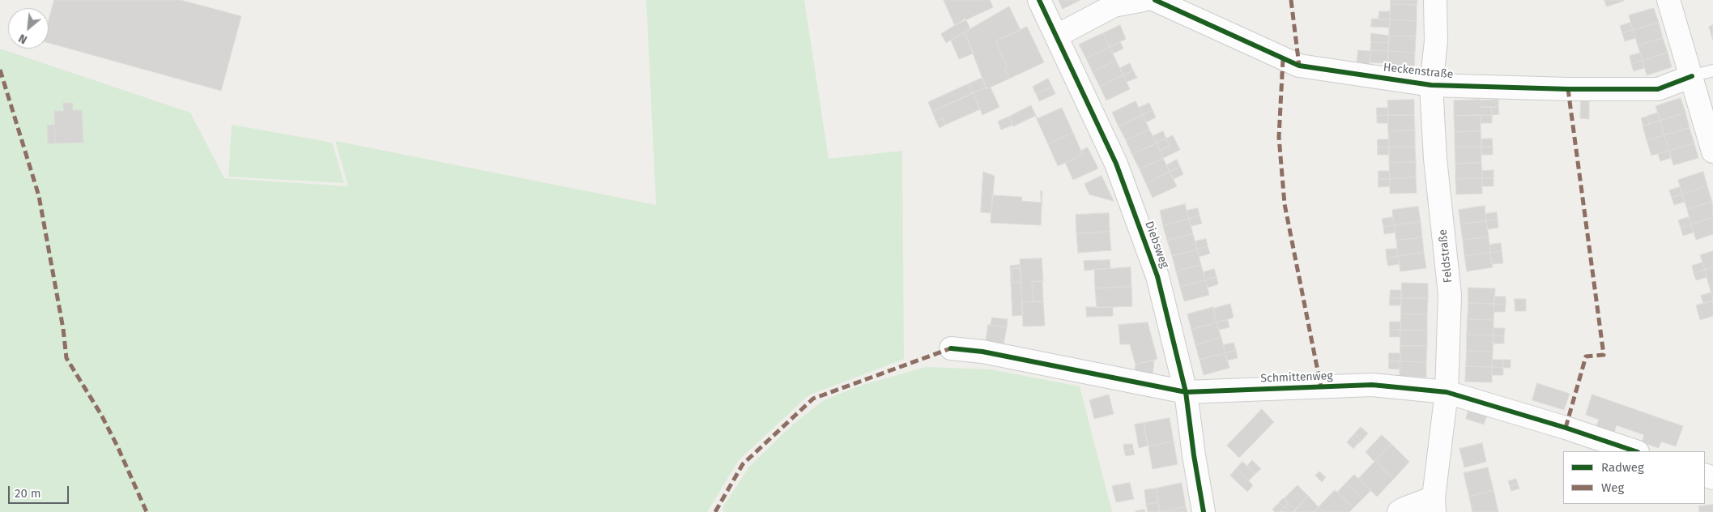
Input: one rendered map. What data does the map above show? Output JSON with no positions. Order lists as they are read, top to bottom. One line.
{"streets":{"street":["Heckenstraße","Diebsweg","Feldstraße","Schmittenweg"]},"crossings":[["Heckenstraße","Feldstraße"],["Diebsweg","Schmittenweg"],["Feldstraße","Schmittenweg"]],"legend":["Radweg","Weg"],"scale_bar":"20 m","north":"bottom left"}
